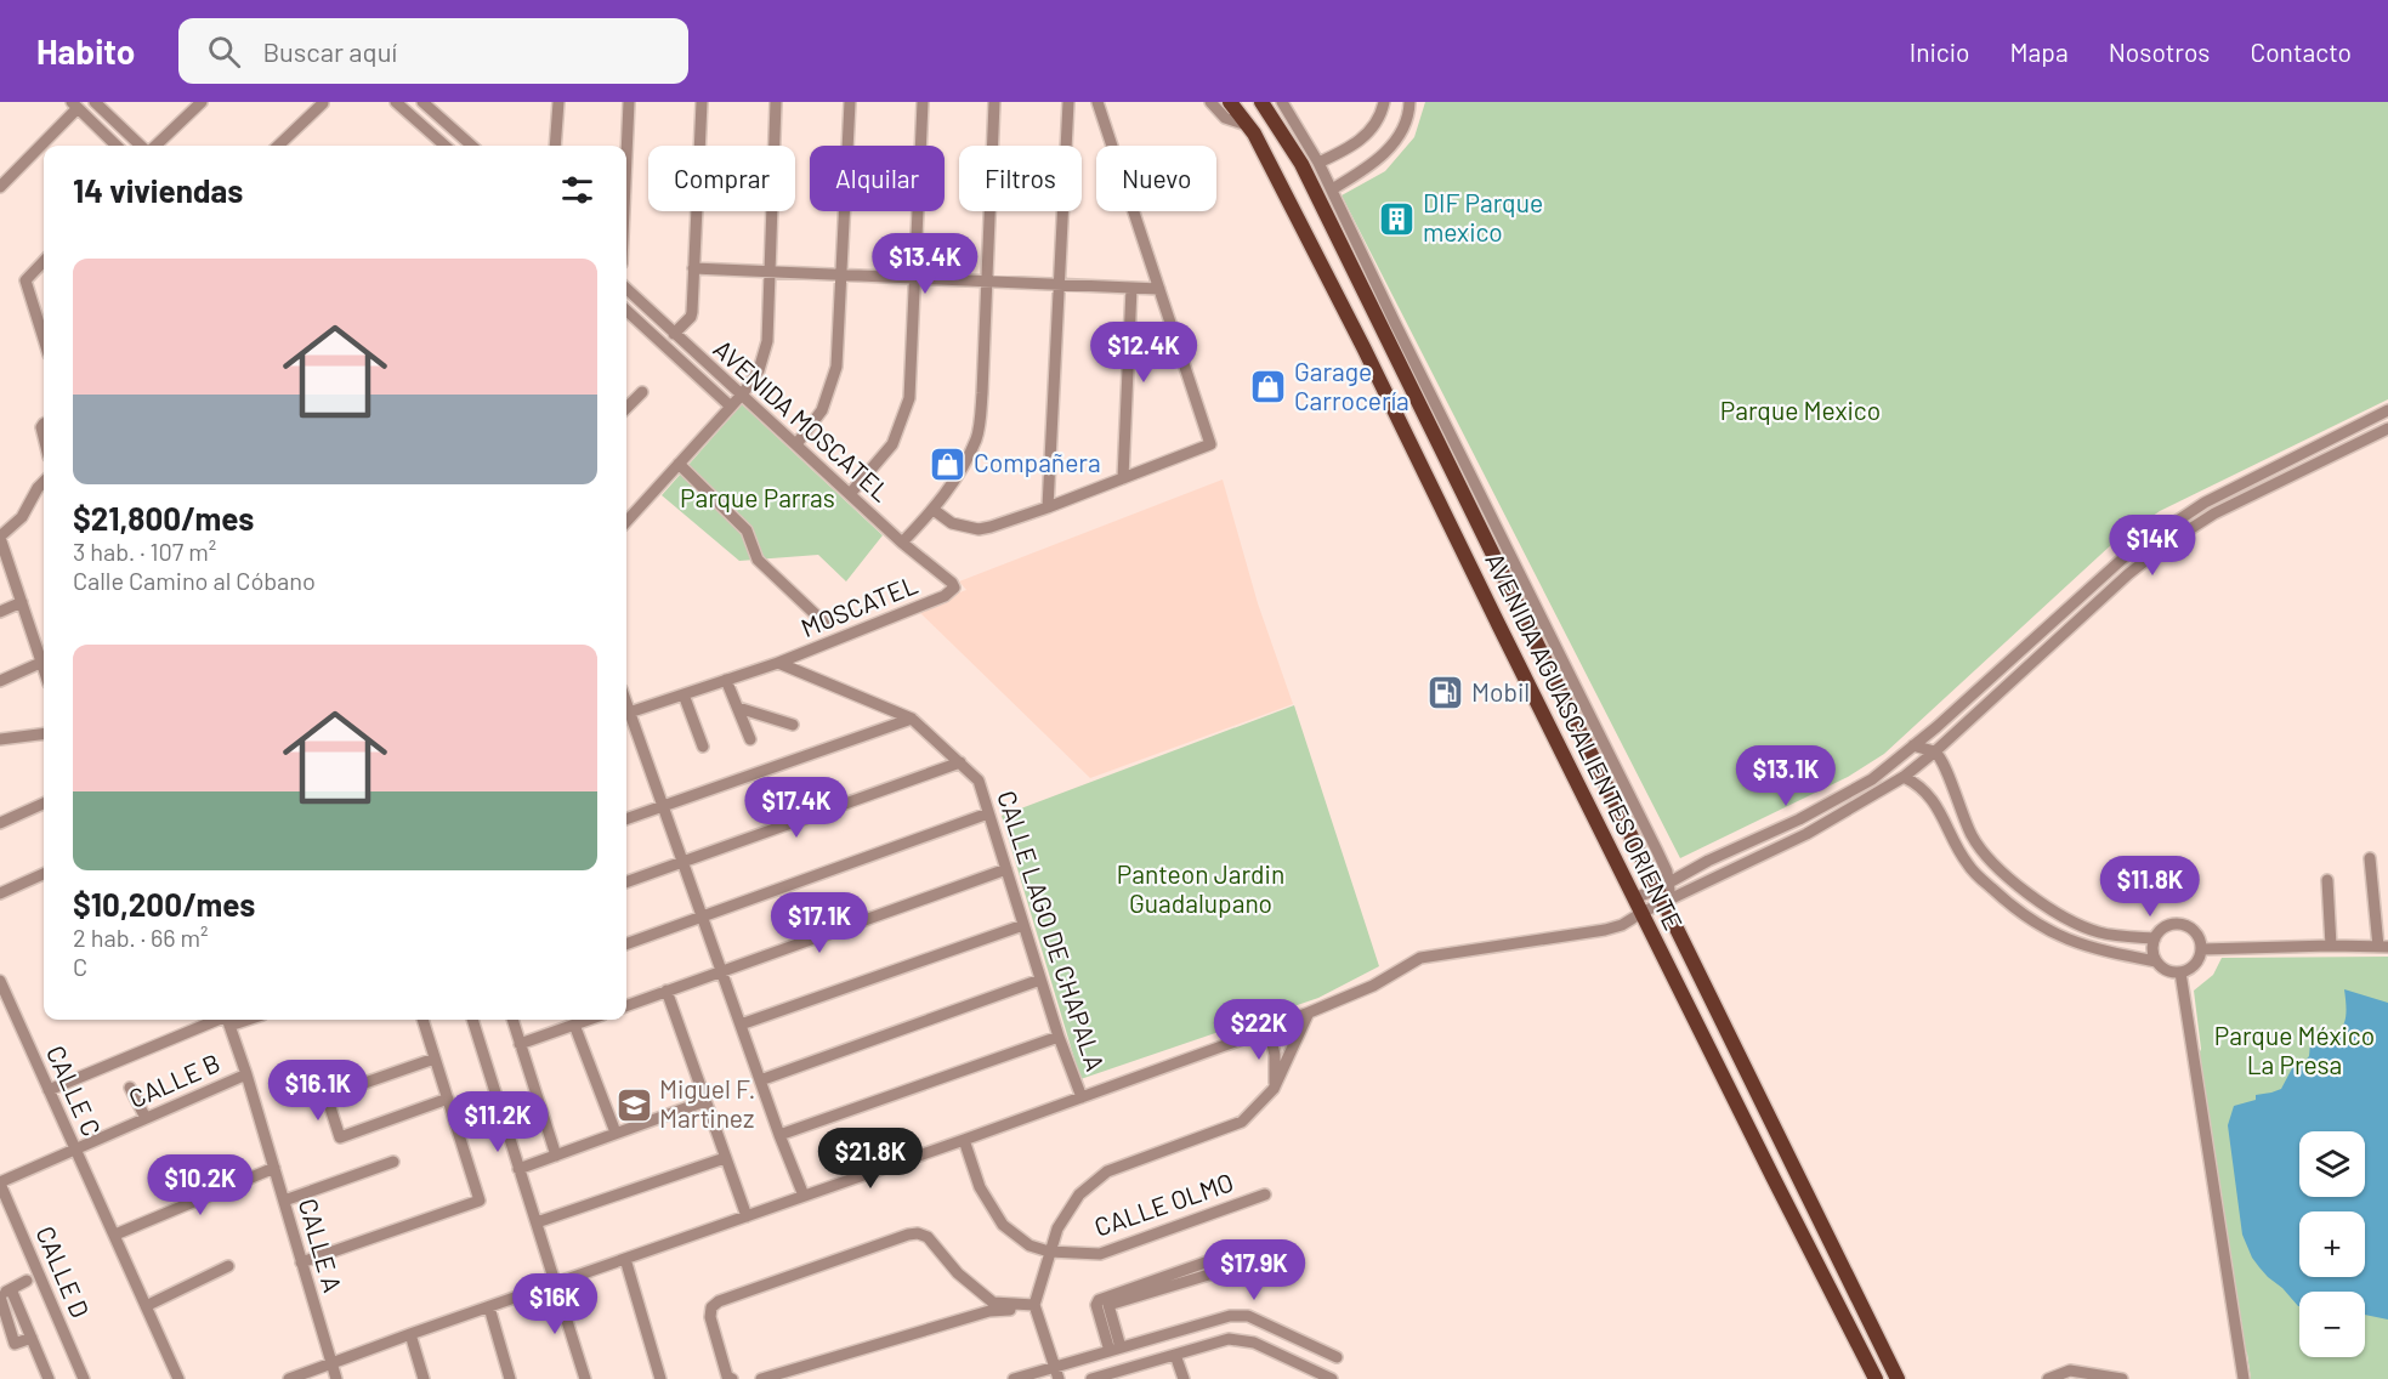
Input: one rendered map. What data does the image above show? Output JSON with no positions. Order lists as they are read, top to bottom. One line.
{"streets":{"main road":["AVENIDA AGUASCALIENTES ORIENTE"],"street":["AVENIDA MOSCATEL","MOSCATEL","CALLE LAGO DE CHAPALA","CALLE B","CALLE C","CALLE OLMO","CALLE A","CALLE D"]},"crossings":[["AVENIDA MOSCATEL","MOSCATEL"],["MOSCATEL","CALLE LAGO DE CHAPALA"],["CALLE B","CALLE C"],["CALLE B","CALLE A"],["CALLE B","CALLE D"]],"parks":["Parque Mexico","Parque Parras","Panteon Jardin Guadalupano","Parque México La Presa"],"places":{"building":["DIF Parque mexico"],"shop":["Garage Carrocería","Compañera"],"fuel station":["Mobil"],"school or university":["Miguel F. Martinez"]},"page":{"header":"Habito","search":"Buscar aquí","nav":["Inicio","Mapa","Nosotros","Contacto"],"chip":["Comprar","Alquilar","Filtros","Nuevo"],"heading":"14 viviendas","price":["$13.4K","$12.4K","$14K","$13.1K","$17.4K","$11.8K","$17.1K","$22K","$16.1K","$11.2K","$21.8K","$10.2K","$17.9K","$16K"],"list":[{"name":"$21,800/mes","note":"3 hab. · 107 m² · Calle Camino al Cóbano"},{"name":"$10,200/mes","note":"2 hab. · 66 m² · C"}],"map_buttons":["+","−"]}}
